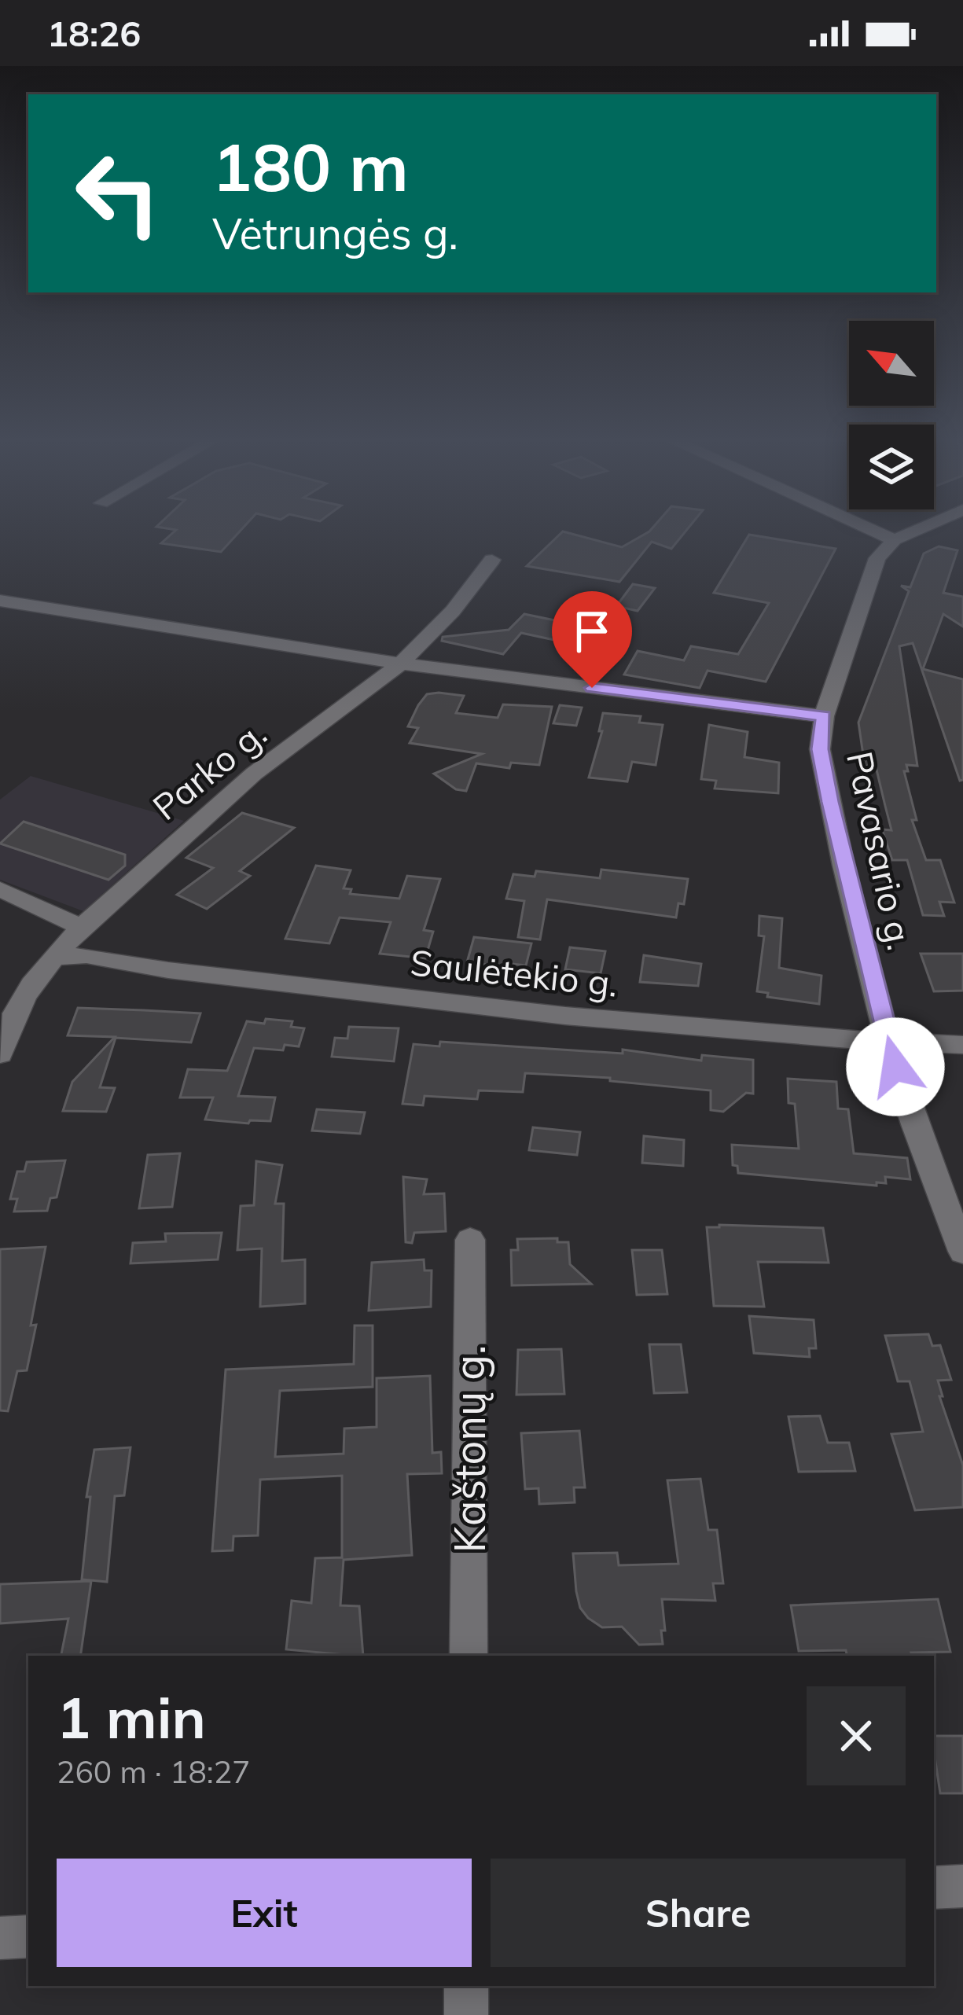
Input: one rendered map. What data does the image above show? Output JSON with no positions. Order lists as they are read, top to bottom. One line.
{"streets":{"street":["Parko g.","Pavasario g.","Saulėtekio g.","Kaštonų g."]},"crossings":[["Parko g.","Saulėtekio g."],["Pavasario g.","Saulėtekio g."]],"north":"top left","page":{"status":"18:26","turn":["180 m","Vėtrungės g."],"heading":["1 min","260 m · 18:27"],"buttons":["Exit","Share"]}}
